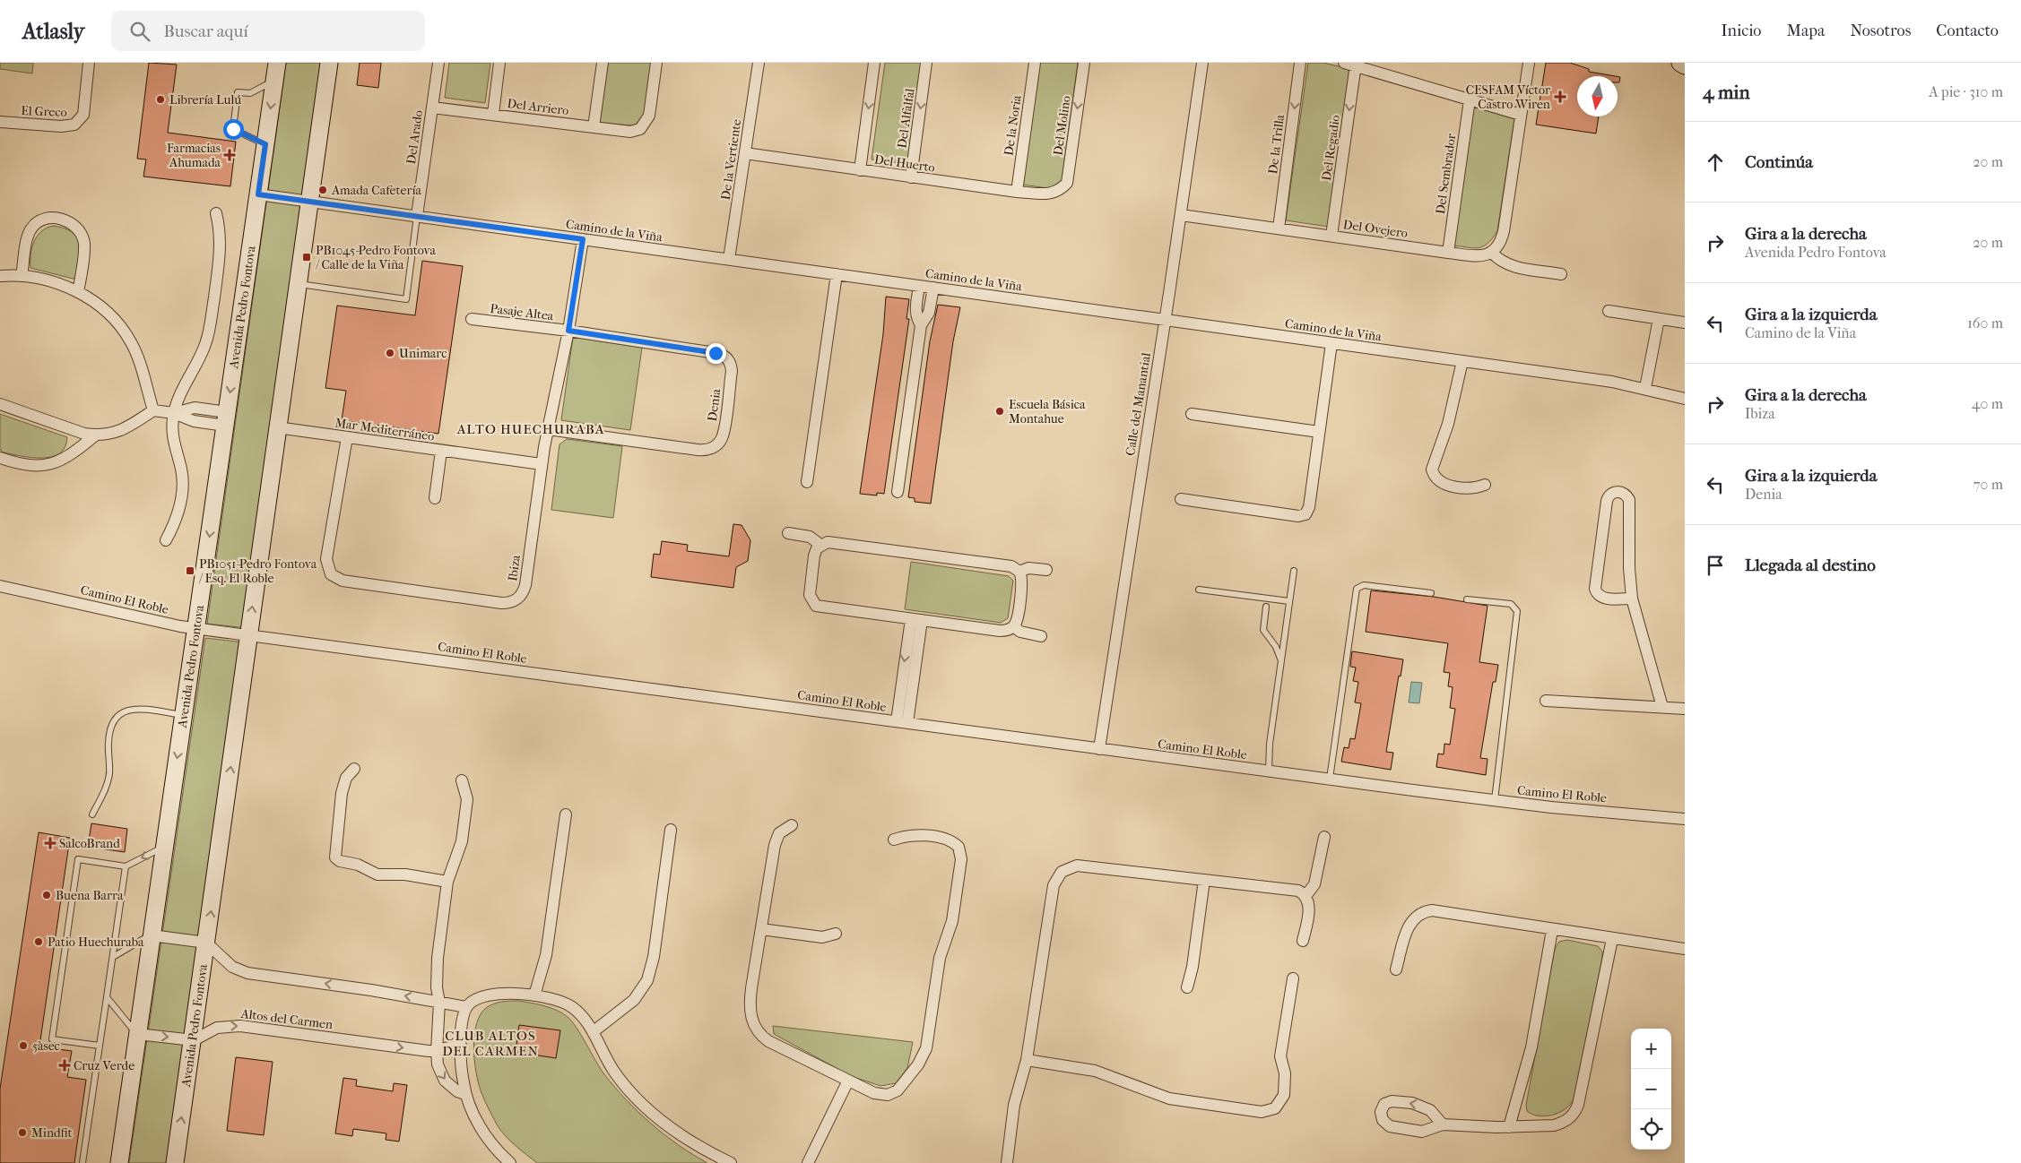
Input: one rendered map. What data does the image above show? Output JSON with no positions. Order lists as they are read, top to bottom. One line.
{"streets":{"street":["Del Arriero","El Greco","Del Alfalfal","De la Noria","Del Molino","Del Arado","De la Trilla","Del Regadio","De la Vertiente","Del Huerto","Del Sembrador","Del Ovejero","Camino de la Viña","Avenida Pedro Fontova","Pasaje Altea","Calle del Manantial","Denia","Mar Mediterráneo","Ibiza","Camino El Roble","Altos del Carmen"]},"crossings":[["Del Arriero","Del Arado"],["Del Alfalfal","Del Huerto"],["De la Noria","Del Huerto"],["Del Molino","Del Huerto"],["Del Arado","Camino de la Viña"],["De la Trilla","Del Ovejero"],["Del Regadio","Del Ovejero"],["De la Vertiente","Del Huerto"],["De la Vertiente","Camino de la Viña"],["Del Sembrador","Del Ovejero"],["Del Ovejero","Calle del Manantial"],["Camino de la Viña","Avenida Pedro Fontova"],["Camino de la Viña","Calle del Manantial"],["Camino de la Viña","Ibiza"],["Avenida Pedro Fontova","Mar Mediterráneo"],["Avenida Pedro Fontova","Camino El Roble"],["Avenida Pedro Fontova","Altos del Carmen"],["Pasaje Altea","Denia"],["Pasaje Altea","Ibiza"],["Calle del Manantial","Camino El Roble"],["Denia","Ibiza"],["Mar Mediterráneo","Ibiza"]],"one_way":["Del Molino","De la Trilla","Del Regadio"],"districts":["ALTO HUECHURABA","CLUB ALTOS DEL CARMEN"],"places":{"health":["CESFAM Víctor Castro Wiren","Farmacias Ahumada","SalcoBrand","Cruz Verde"],"other":["Librería Lulú","Amada Cafetería","Unimarc","Escuela Básica Montahue","Buena Barra","Patio Huechuraba","5àsec","Mindfit"],"transit":["PB1045-Pedro Fontova / Calle de la Viña","PB1051-Pedro Fontova / Esq. El Roble"]},"north":"bottom","page":{"header":"Atlasly","search":"Buscar aquí","nav":["Inicio","Mapa","Nosotros","Contacto"],"heading":["4 min","A pie · 310 m"],"list":[["Continúa","20 m"],["Gira a la derecha","Avenida Pedro Fontova","20 m"],["Gira a la izquierda","Camino de la Viña","160 m"],["Gira a la derecha","Ibiza","40 m"],["Gira a la izquierda","Denia","70 m"],"Llegada al destino"],"map_buttons":["+","−"]}}
